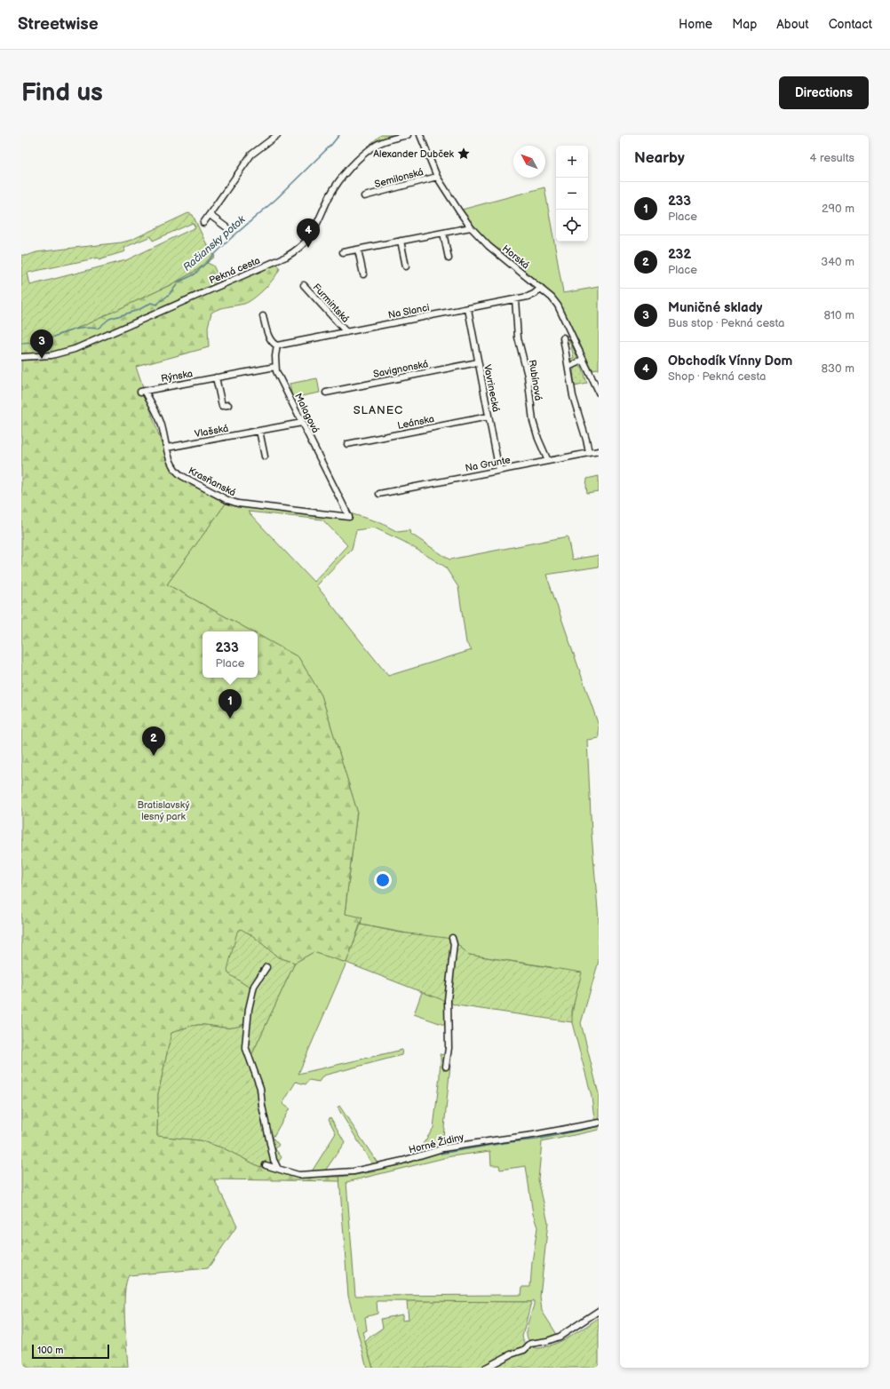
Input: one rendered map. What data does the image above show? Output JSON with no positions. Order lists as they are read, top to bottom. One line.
{"streets":{"street":["Semilonská","Horská","Pekná cesta","Furmintská","Na Slanci","Savignonská","Rýnska","Rubínová","Vavrinecká","Malagová","Leánska","Vlašská","Na Grunte","Krasňanská","Horné Židiny"]},"crossings":[["Semilonská","Horská"],["Horská","Na Slanci"],["Furmintská","Na Slanci"],["Na Slanci","Rubínová"],["Na Slanci","Vavrinecká"],["Na Slanci","Malagová"],["Savignonská","Vavrinecká"],["Rýnska","Malagová"],["Rýnska","Krasňanská"],["Rubínová","Na Grunte"],["Vavrinecká","Leánska"],["Vavrinecká","Na Grunte"],["Malagová","Vlašská"],["Malagová","Krasňanská"],["Vlašská","Krasňanská"]],"districts":["SLANEC"],"water":["Račiansky potok"],"parks":["Bratislavský lesný park"],"places":{"place":["Alexander Dubček"]},"scale_bar":"100 m","north":"top left","page":{"header":"Streetwise","nav":["Home","Map","About","Contact"],"buttons":"Directions","title":"Find us","heading":["Nearby","4 results"],"map_buttons":["+","−"],"list":[{"mark":"1","name":"233","note":"Place","value":"290 m"},{"mark":"2","name":"232","note":"Place","value":"340 m"},{"mark":"3","name":"Muničné sklady","note":"Bus stop · Pekná cesta","value":"810 m"},{"mark":"4","name":"Obchodík Vínny Dom","note":"Shop · Pekná cesta","value":"830 m"}],"pins":["4","3","1","2"],"popup":["233","Place"],"scale":"100 m"}}
